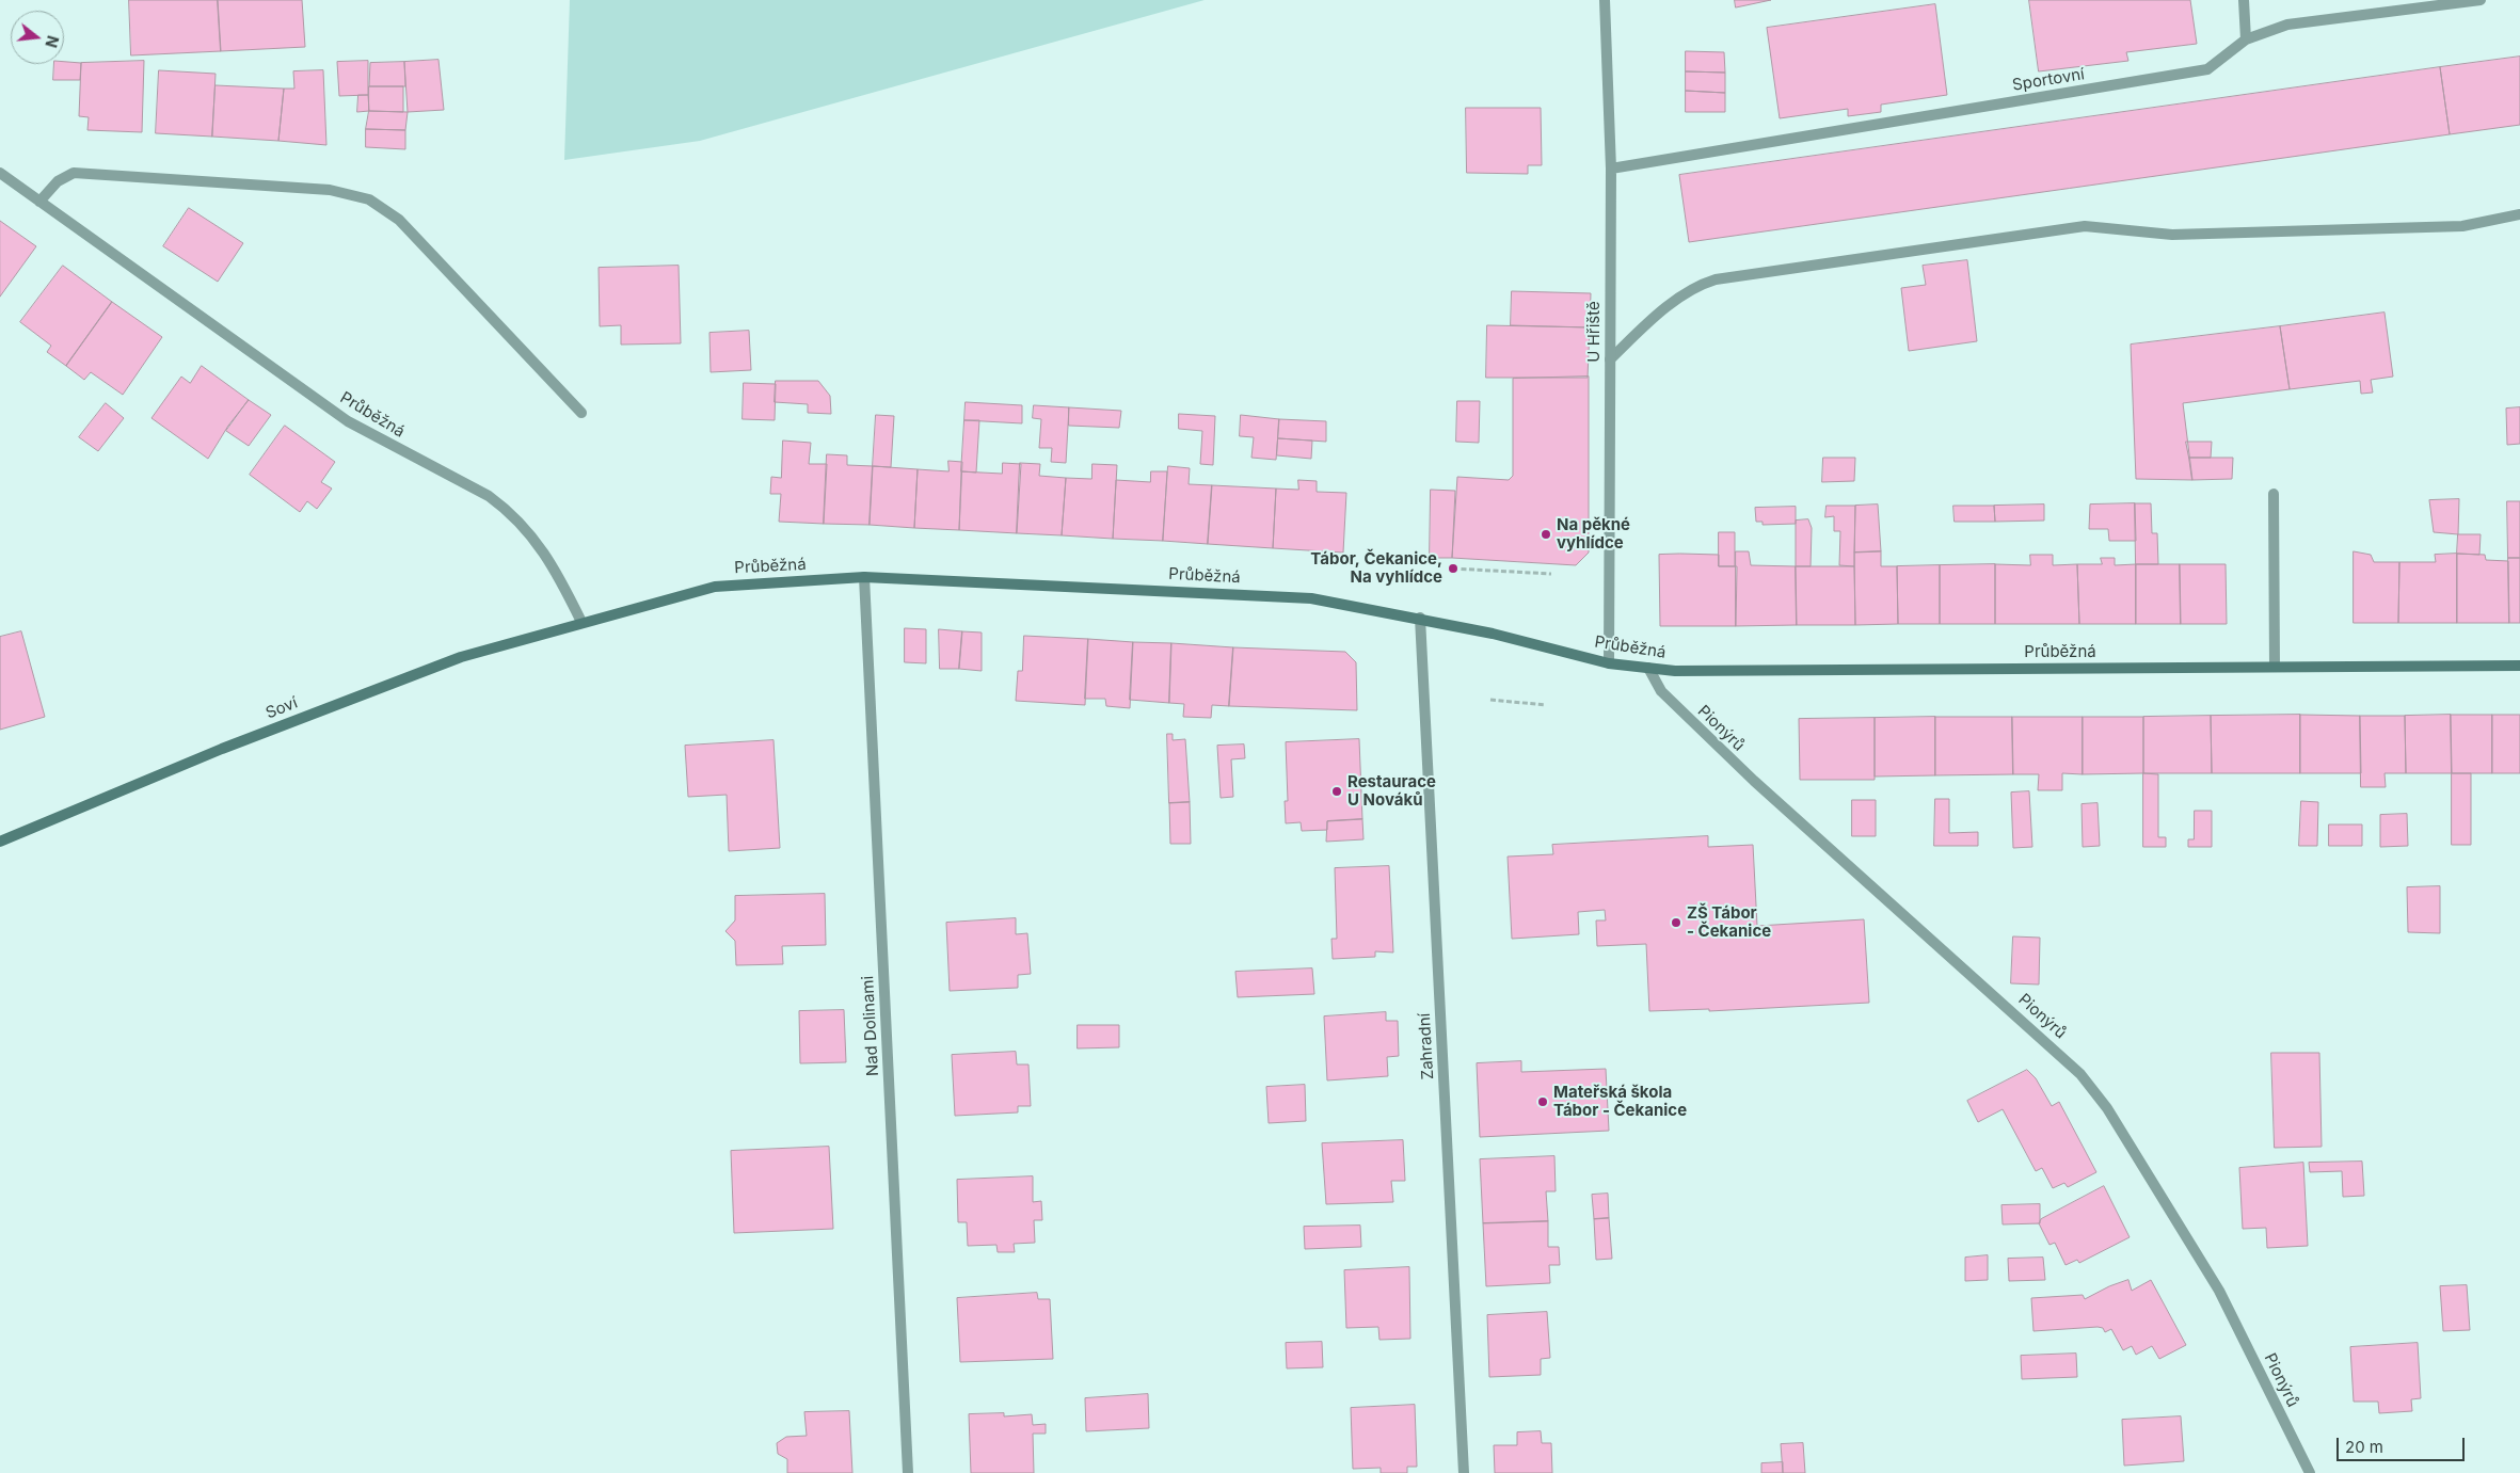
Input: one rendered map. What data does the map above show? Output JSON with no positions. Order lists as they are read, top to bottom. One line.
{"streets":{"main road":["Průběžná","Soví"],"street":["Sportovní","U Hřiště","Pionýrů","Nad Dolinami","Zahradní"]},"crossings":[["Sportovní","U Hřiště"],["U Hřiště","Průběžná"],["Průběžná","Soví"],["Průběžná","Pionýrů"],["Průběžná","Nad Dolinami"],["Průběžná","Zahradní"]],"places":["Na pěkné vyhlídce","Tábor, Čekanice, Na vyhlídce","Restaurace U Nováků","ZŠ Tábor - Čekanice","Mateřská škola Tábor - Čekanice"],"scale_bar":"20 m","north":"right"}
